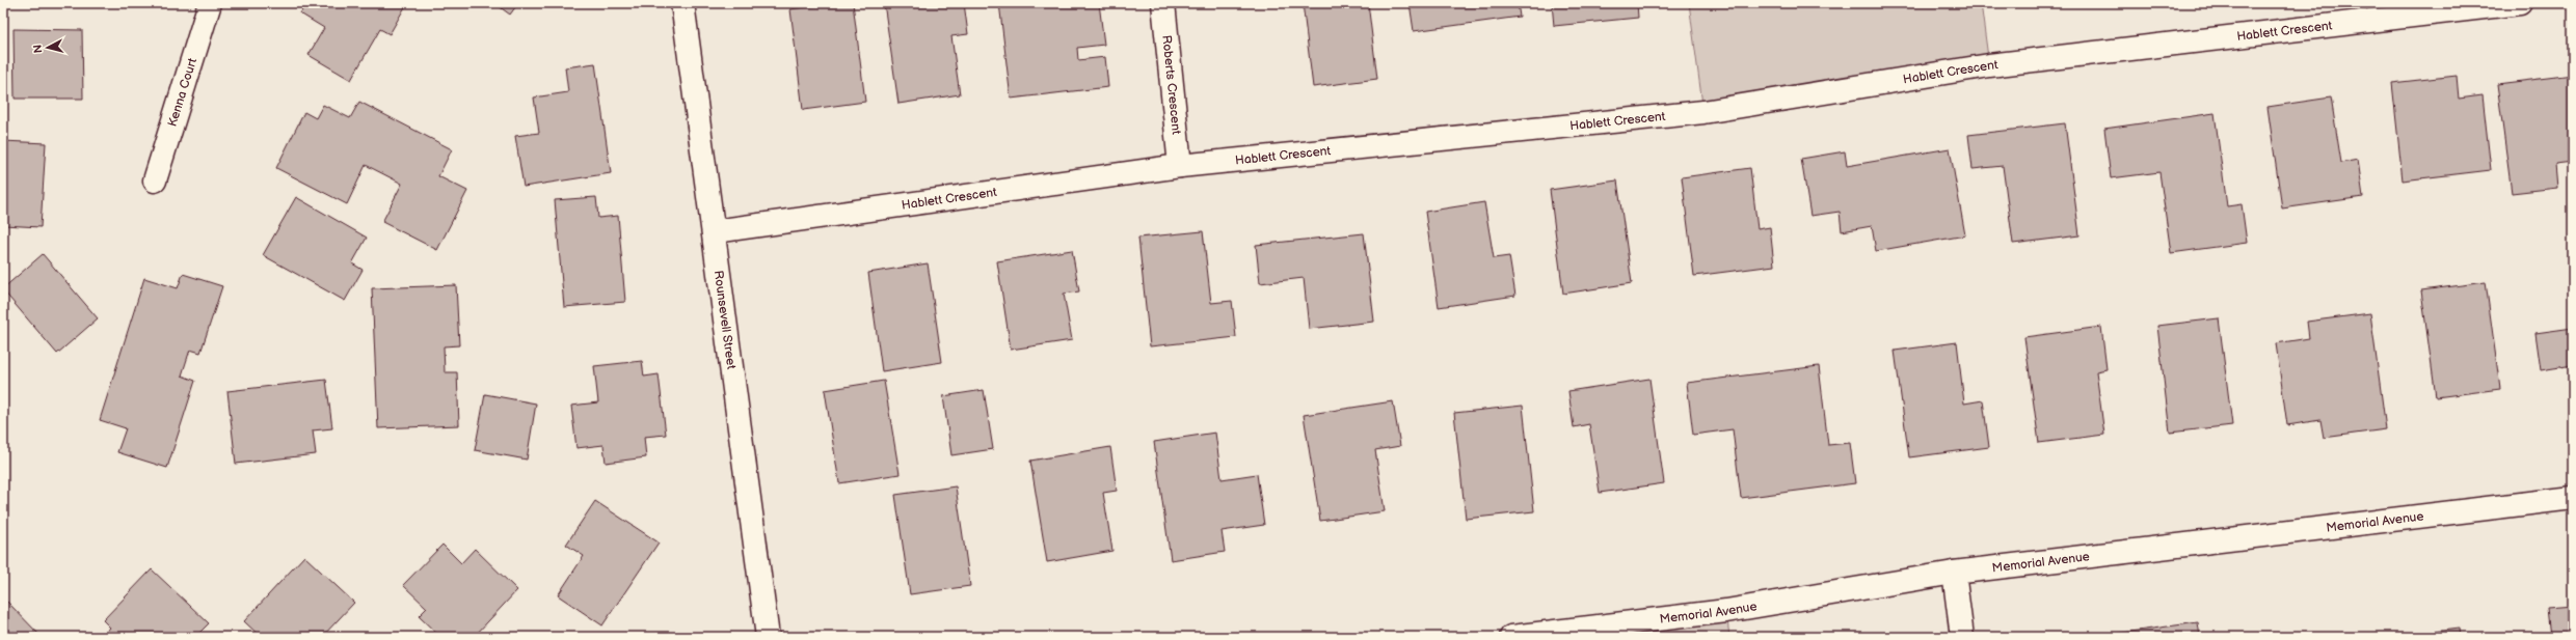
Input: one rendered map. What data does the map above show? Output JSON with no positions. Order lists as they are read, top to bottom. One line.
{"streets":{"street":["Hablett Crescent","Roberts Crescent","Kenna Court","Rounsevell Street","Memorial Avenue"]},"crossings":[["Hablett Crescent","Roberts Crescent"],["Hablett Crescent","Rounsevell Street"]],"north":"left"}
